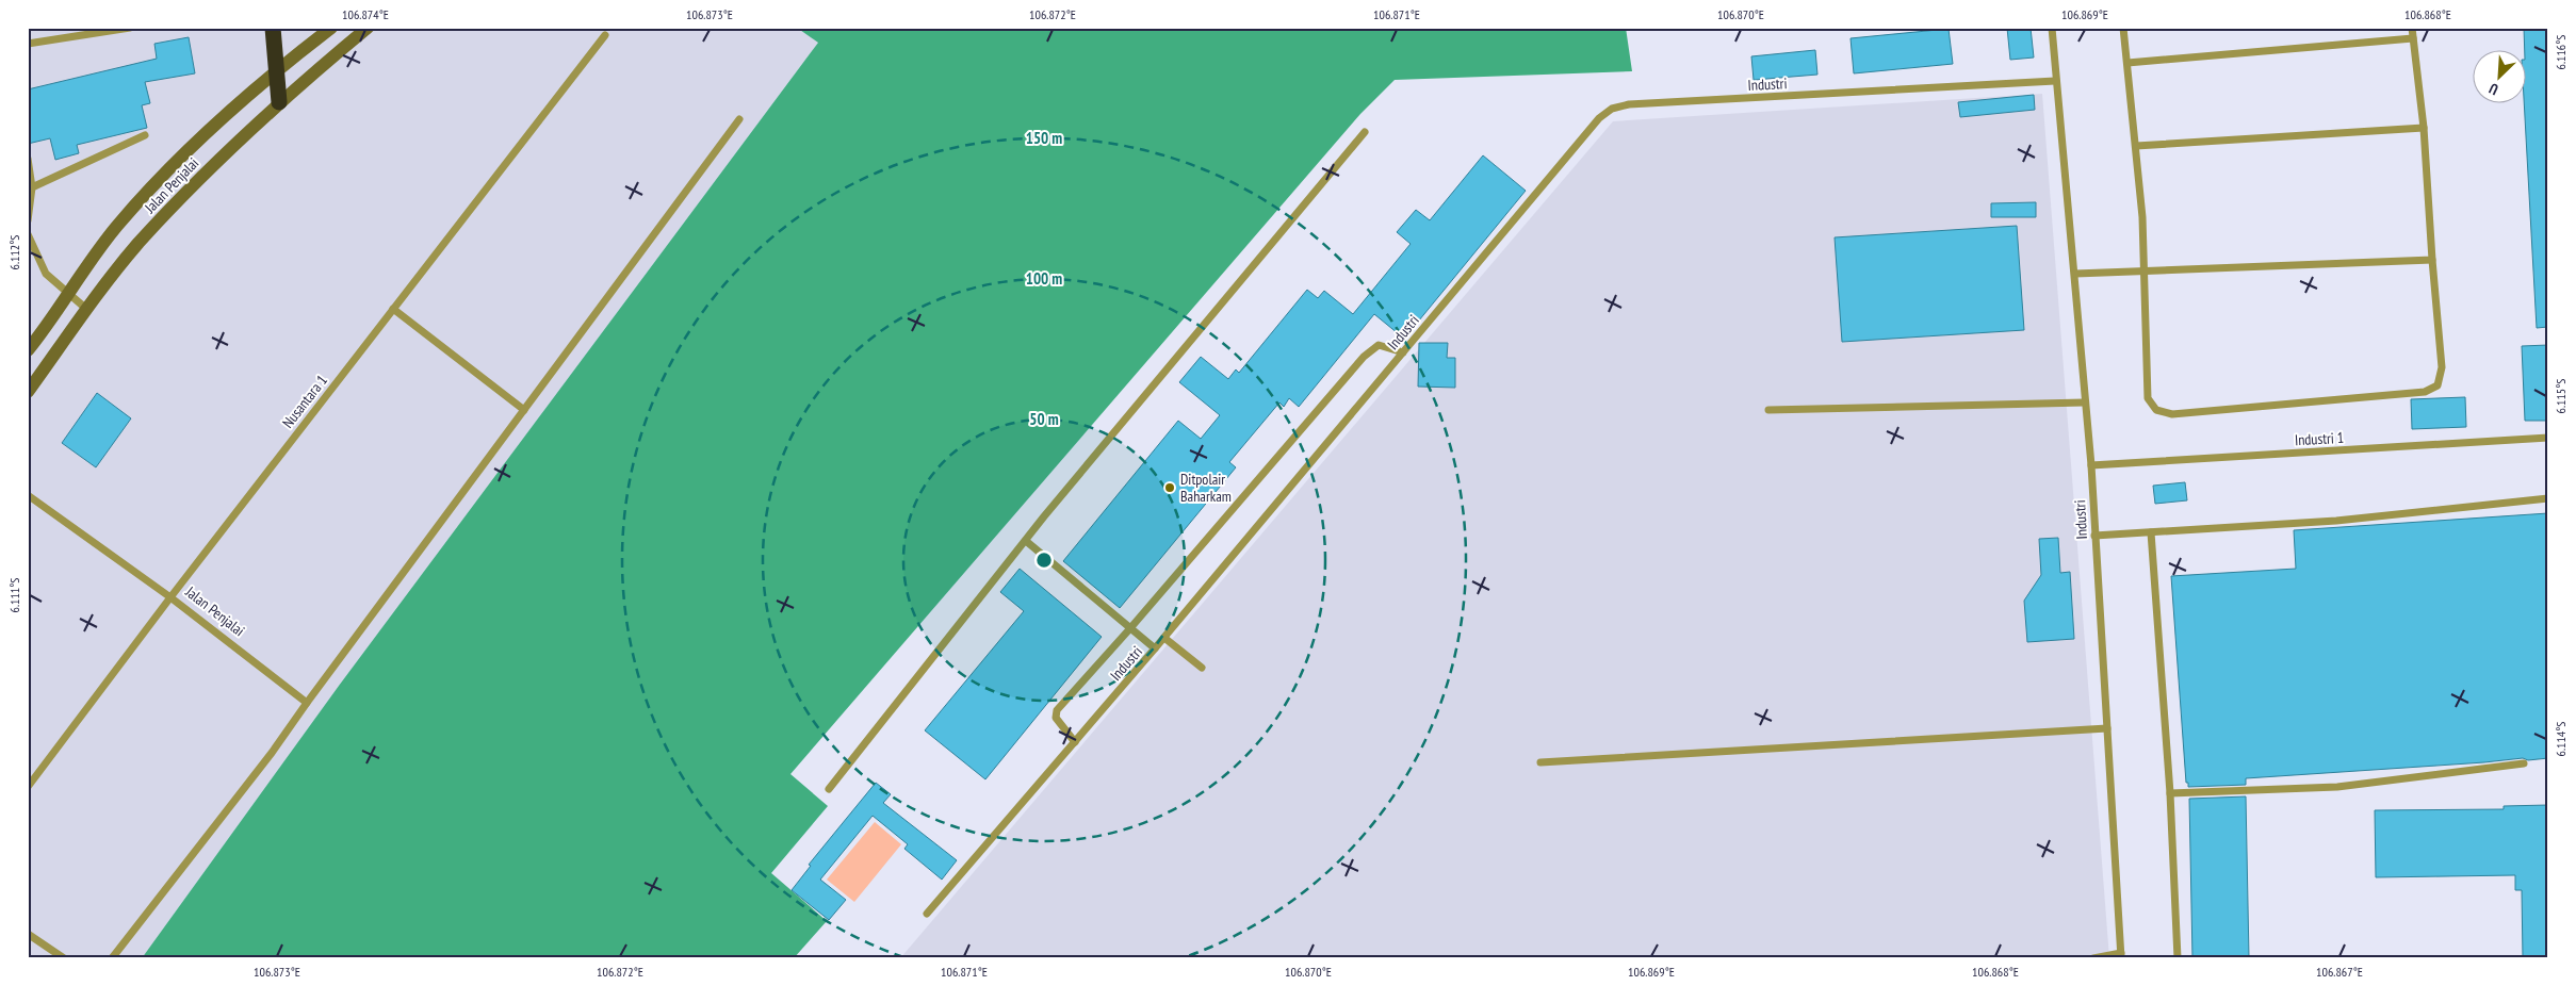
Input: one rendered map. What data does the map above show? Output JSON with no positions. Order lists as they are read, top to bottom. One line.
{"streets":{"street":["Jalan Penjalai"],"lane":["Industri","Nusantara 1","Industri 1"]},"crossings":[["Industri","Industri 1"],["Jalan Penjalai","Nusantara 1"]],"places":["Ditpolair Baharkam"],"north":"bottom left","coordinates":["106.874°E","106.873°E","106.872°E","106.871°E","106.870°E","106.869°E","106.868°E","6.116°S","6.112°S","6.115°S","6.111°S","6.114°S","106.867°E"],"rings":["150 m","100 m","50 m"]}
